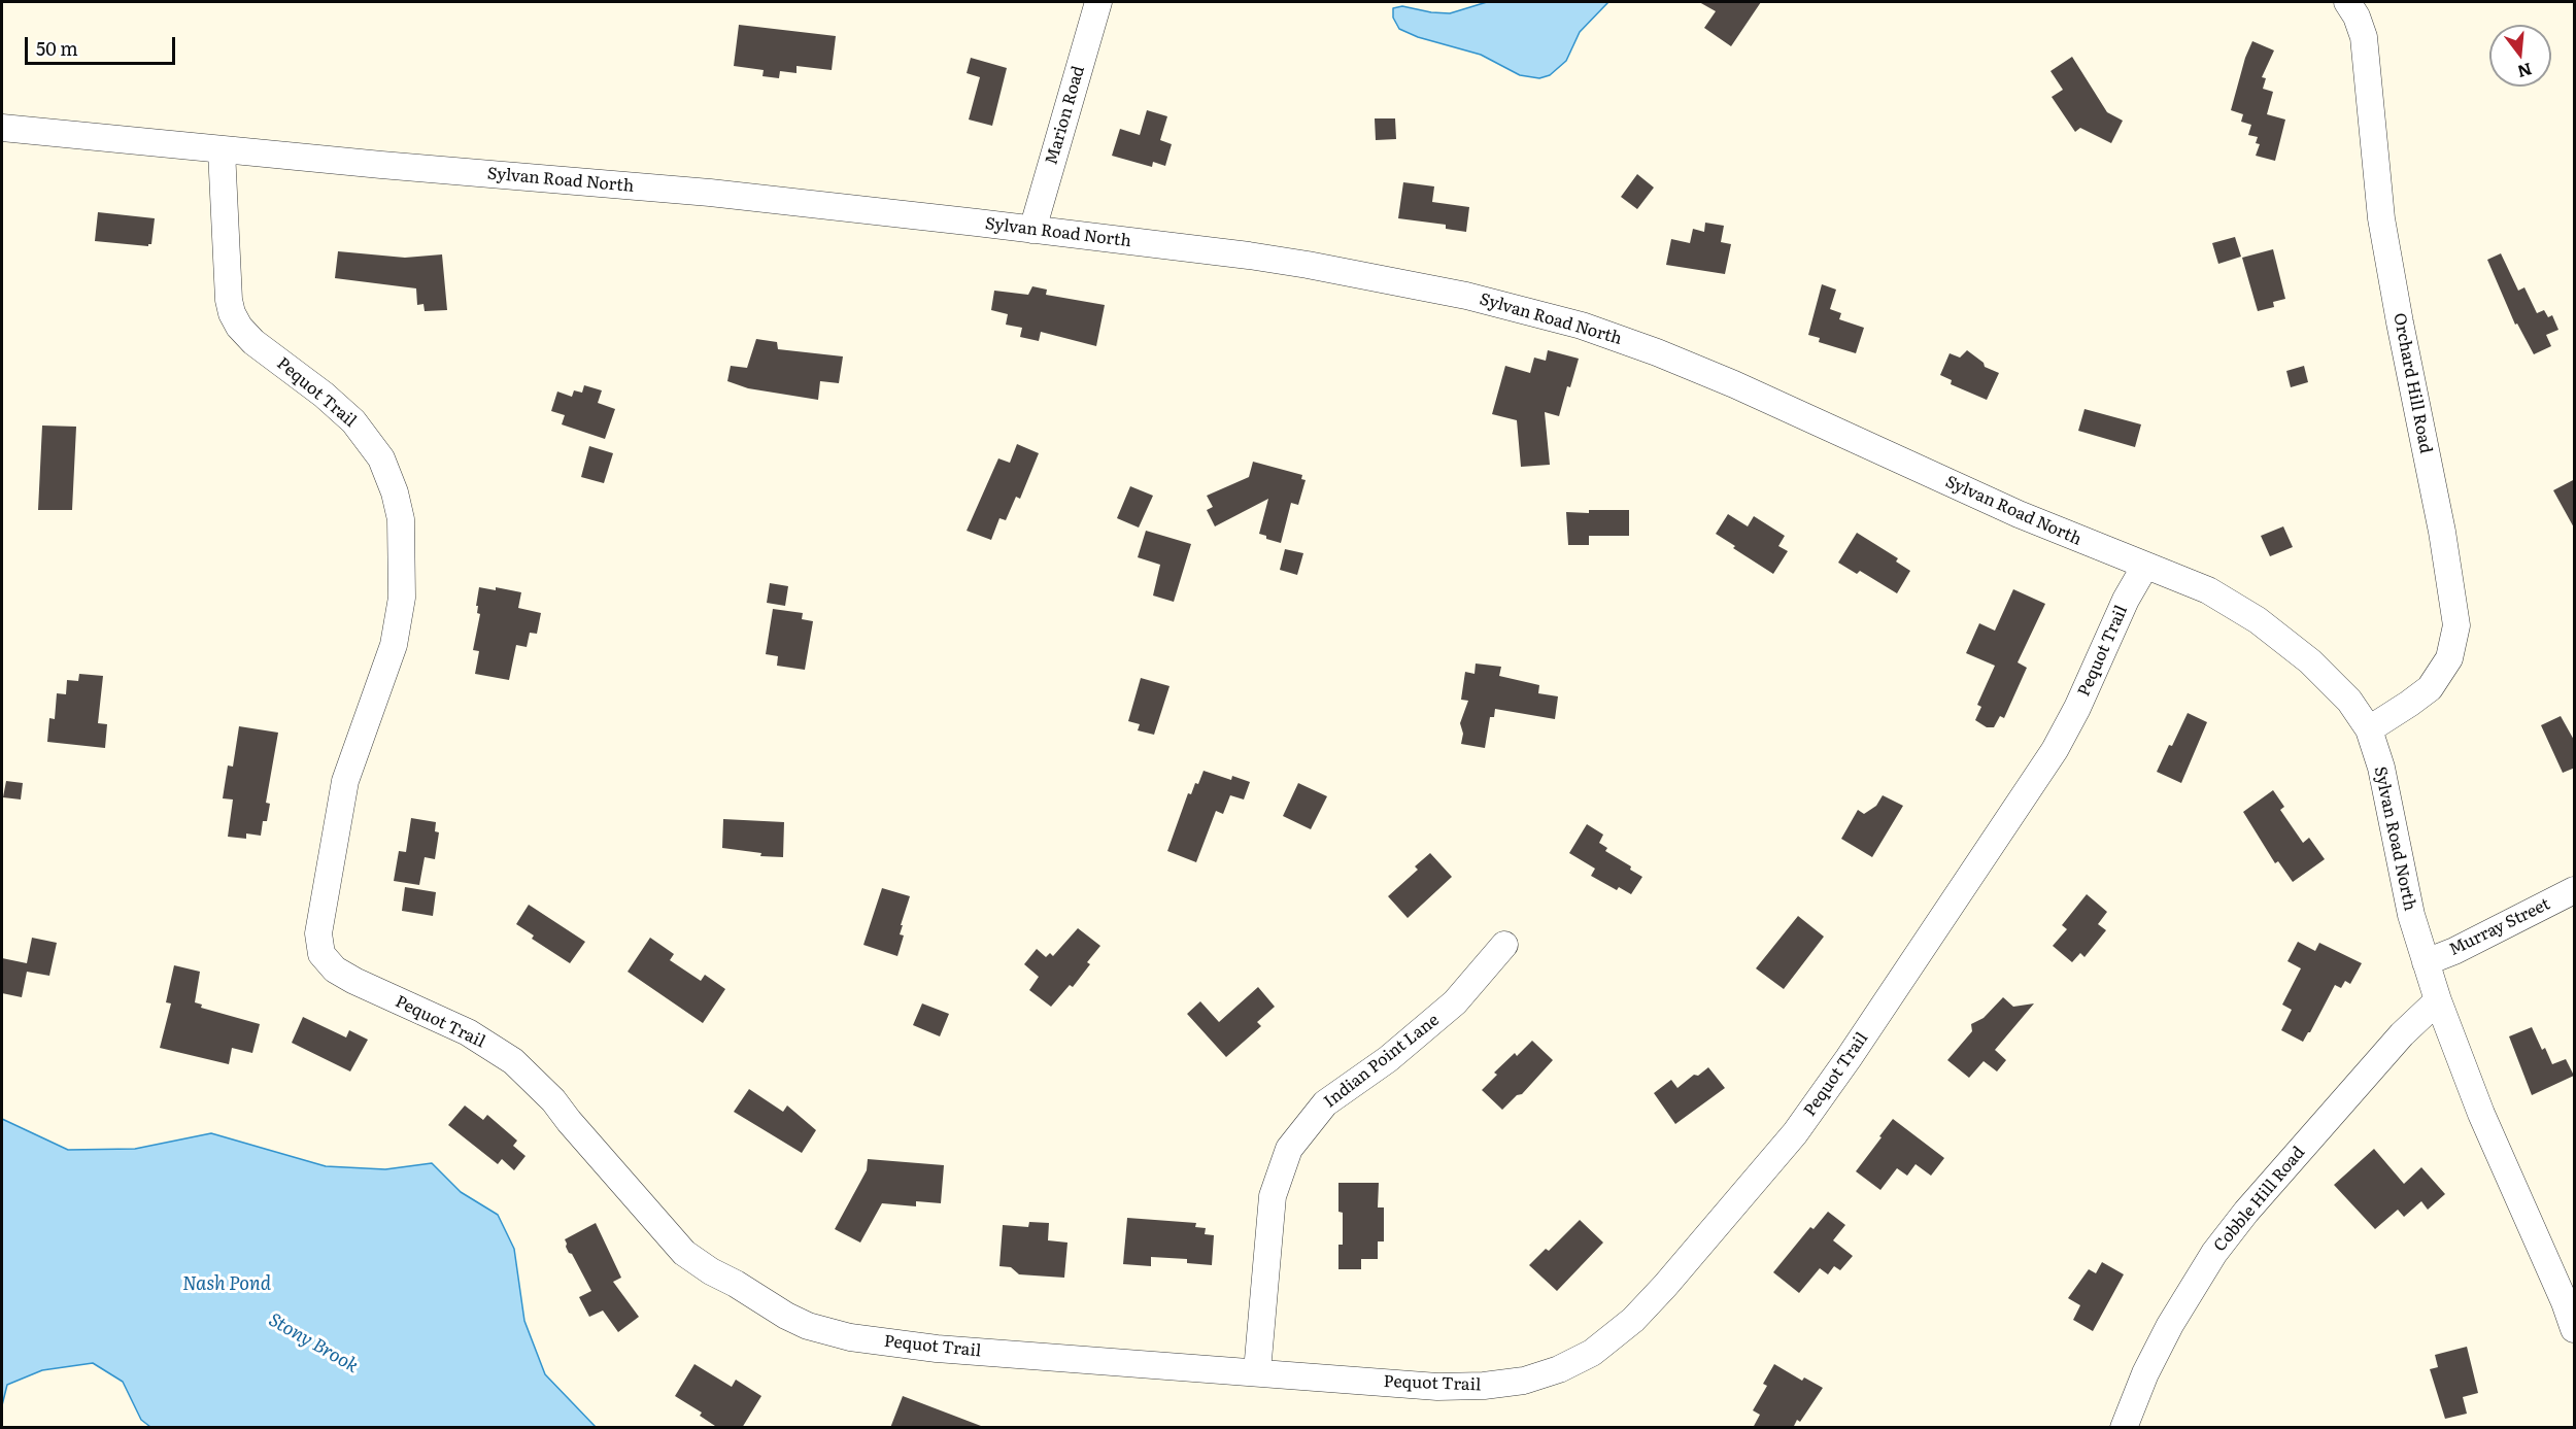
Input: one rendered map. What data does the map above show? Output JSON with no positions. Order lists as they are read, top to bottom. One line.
{"streets":{"street":["Marion Road","Sylvan Road North","Orchard Hill Road","Pequot Trail","Murray Street","Indian Point Lane","Cobble Hill Road"]},"crossings":[["Marion Road","Sylvan Road North"],["Sylvan Road North","Orchard Hill Road"],["Sylvan Road North","Pequot Trail"],["Sylvan Road North","Murray Street"],["Sylvan Road North","Cobble Hill Road"],["Pequot Trail","Indian Point Lane"]],"water":["Nash Pond","Stony Brook"],"scale_bar":"50 m","north":"bottom"}
